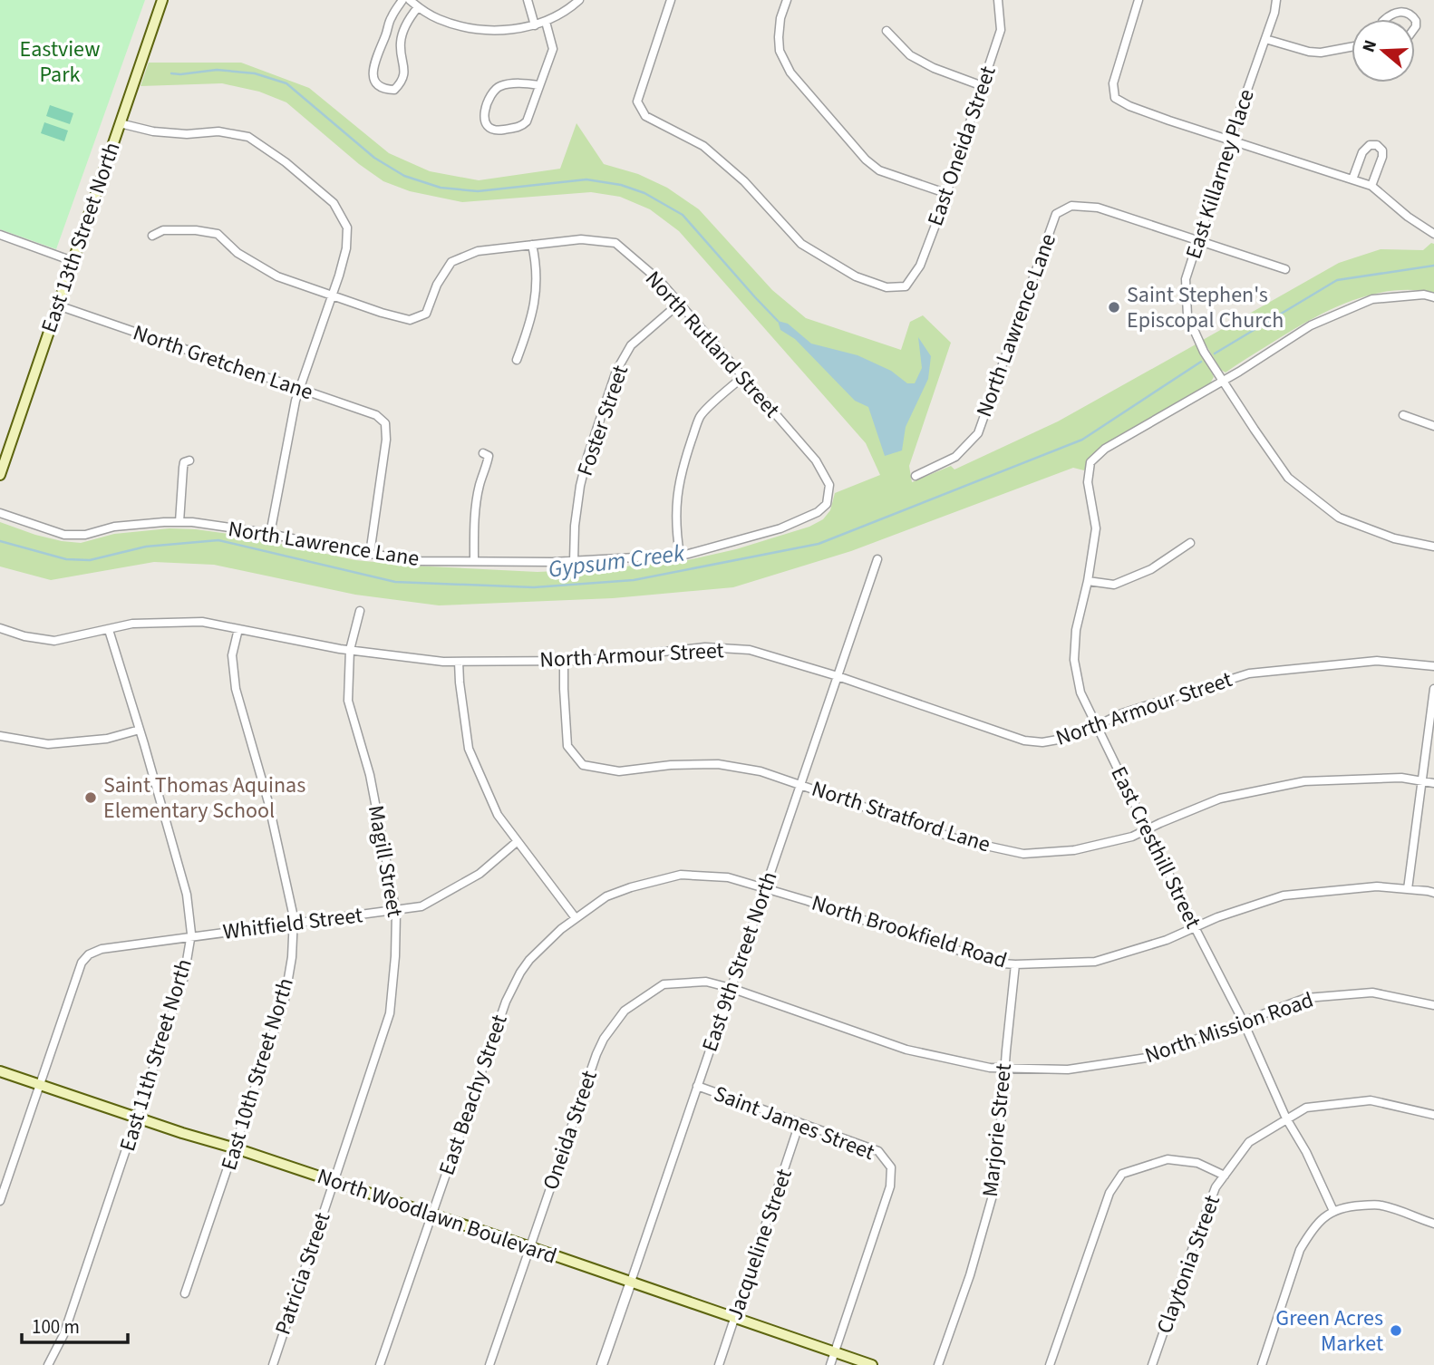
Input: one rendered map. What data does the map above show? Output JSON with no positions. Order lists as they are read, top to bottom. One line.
{"streets":{"main road":["East 13th Street North","North Woodlawn Boulevard"],"street":["East Oneida Street","East Killarney Place","North Lawrence Lane","North Rutland Street","North Gretchen Lane","Foster Street","North Armour Street","North Stratford Lane","East Cresthill Street","Magill Street","Whitfield Street","North Brookfield Road","East 9th Street North","North Mission Road","East 11th Street North","East 10th Street North","East Beachy Street","Saint James Street","Oneida Street","Marjorie Street","Jacqueline Street","Claytonia Street","Patricia Street"]},"crossings":[["East Killarney Place","North Lawrence Lane"],["East Killarney Place","East Cresthill Street"],["East 13th Street North","North Gretchen Lane"],["North Lawrence Lane","North Rutland Street"],["North Lawrence Lane","North Gretchen Lane"],["North Lawrence Lane","Foster Street"],["North Rutland Street","Foster Street"],["North Armour Street","North Stratford Lane"],["North Armour Street","East Cresthill Street"],["North Armour Street","Magill Street"],["North Armour Street","East 9th Street North"],["North Armour Street","East 11th Street North"],["North Armour Street","East 10th Street North"],["North Stratford Lane","East Cresthill Street"],["North Stratford Lane","East 9th Street North"],["East Cresthill Street","North Brookfield Road"],["East Cresthill Street","North Mission Road"],["East Cresthill Street","Claytonia Street"],["Magill Street","Whitfield Street"],["Magill Street","North Woodlawn Boulevard"],["Magill Street","Patricia Street"],["Whitfield Street","East 11th Street North"],["Whitfield Street","East 10th Street North"],["Whitfield Street","North Woodlawn Boulevard"],["North Brookfield Road","East 9th Street North"],["North Brookfield Road","East Beachy Street"],["North Brookfield Road","Marjorie Street"],["East 9th Street North","North Mission Road"],["East 9th Street North","Saint James Street"],["East 9th Street North","Oneida Street"],["East 9th Street North","North Woodlawn Boulevard"],["North Mission Road","Oneida Street"],["North Mission Road","Marjorie Street"],["East 11th Street North","North Woodlawn Boulevard"],["East 10th Street North","North Woodlawn Boulevard"],["East Beachy Street","North Woodlawn Boulevard"],["Saint James Street","North Woodlawn Boulevard"],["Saint James Street","Jacqueline Street"],["Oneida Street","North Woodlawn Boulevard"],["North Woodlawn Boulevard","Jacqueline Street"],["North Woodlawn Boulevard","Patricia Street"]],"water":["Gypsum Creek"],"parks":["Eastview Park"],"places":["Saint Stephen's Episcopal Church","Saint Thomas Aquinas Elementary School","Green Acres Market"],"scale_bar":"100 m","north":"left"}
